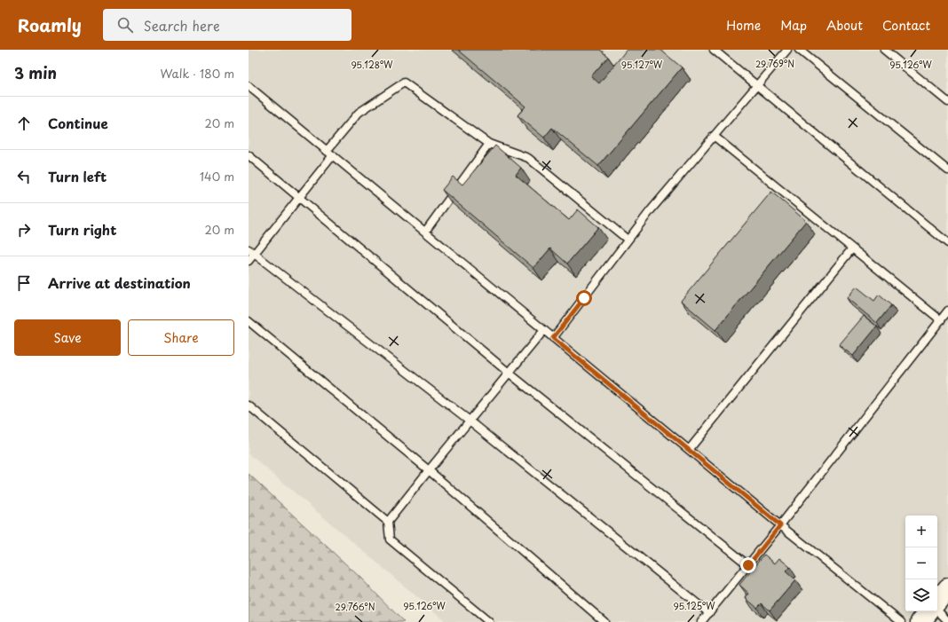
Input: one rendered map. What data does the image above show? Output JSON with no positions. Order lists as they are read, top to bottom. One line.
{"page":{"header":"Roamly","search":"Search here","nav":["Home","Map","About","Contact"],"heading":["3 min","Walk · 180 m"],"list":[["Continue","20 m"],["Turn left","140 m"],["Turn right","20 m"],"Arrive at destination"],"buttons":["Save","Share"],"map_buttons":["+","−"]},"coordinates":["29.769°N","95.128°W","95.127°W","95.126°W","95.125°W","29.766°N"]}
